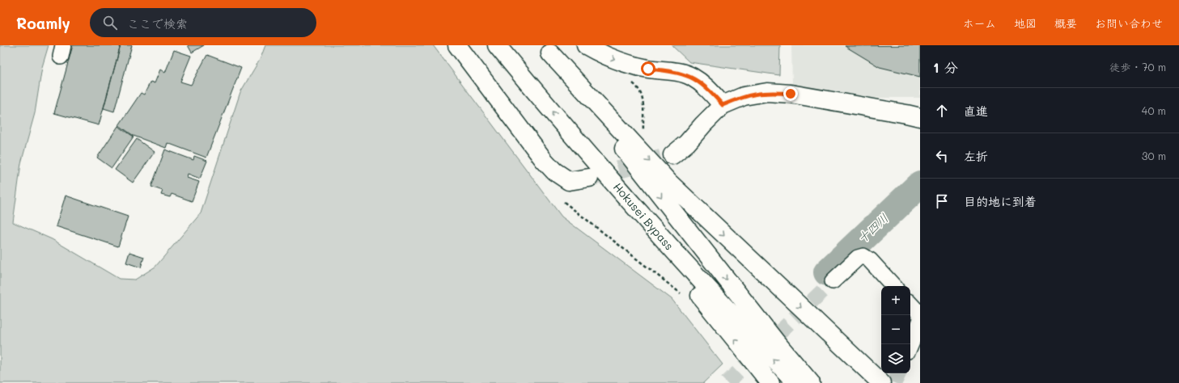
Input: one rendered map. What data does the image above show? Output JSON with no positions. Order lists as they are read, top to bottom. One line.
{"streets":{"main road":["Hokusei Bypass"]},"water":["十四川"],"page":{"header":"Roamly","search":"ここで検索","nav":["ホーム","地図","概要","お問い合わせ"],"heading":["1 分","徒歩 · 70 m"],"list":[["直進","40 m"],["左折","30 m"],"目的地に到着"],"map_buttons":["+","−"]}}
